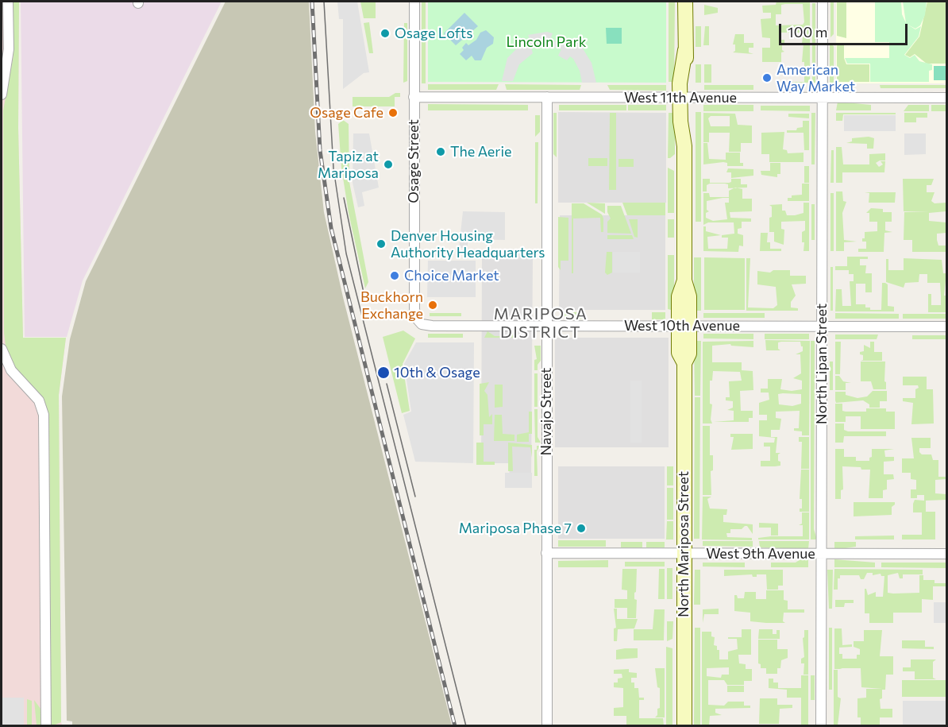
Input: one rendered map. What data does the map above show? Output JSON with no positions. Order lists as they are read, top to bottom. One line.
{"streets":{"street":["West 11th Avenue","Osage Street","West 10th Avenue","North Lipan Street","Navajo Street","North Mariposa Street","West 9th Avenue"]},"crossings":[["West 11th Avenue","Osage Street"],["West 11th Avenue","North Lipan Street"],["West 11th Avenue","Navajo Street"],["West 11th Avenue","North Mariposa Street"],["Osage Street","West 10th Avenue"],["West 10th Avenue","North Lipan Street"],["West 10th Avenue","Navajo Street"],["West 10th Avenue","North Mariposa Street"],["North Lipan Street","West 9th Avenue"],["Navajo Street","West 9th Avenue"],["North Mariposa Street","West 9th Avenue"]],"districts":["MARIPOSA DISTRICT"],"parks":["Lincoln Park"],"places":["Osage Lofts","American Way Market","Osage Cafe","The Aerie","Tapiz at Mariposa","Denver Housing Authority Headquarters","Choice Market","Buckhorn Exchange","10th & Osage","Mariposa Phase 7"],"scale_bar":"100 m"}
